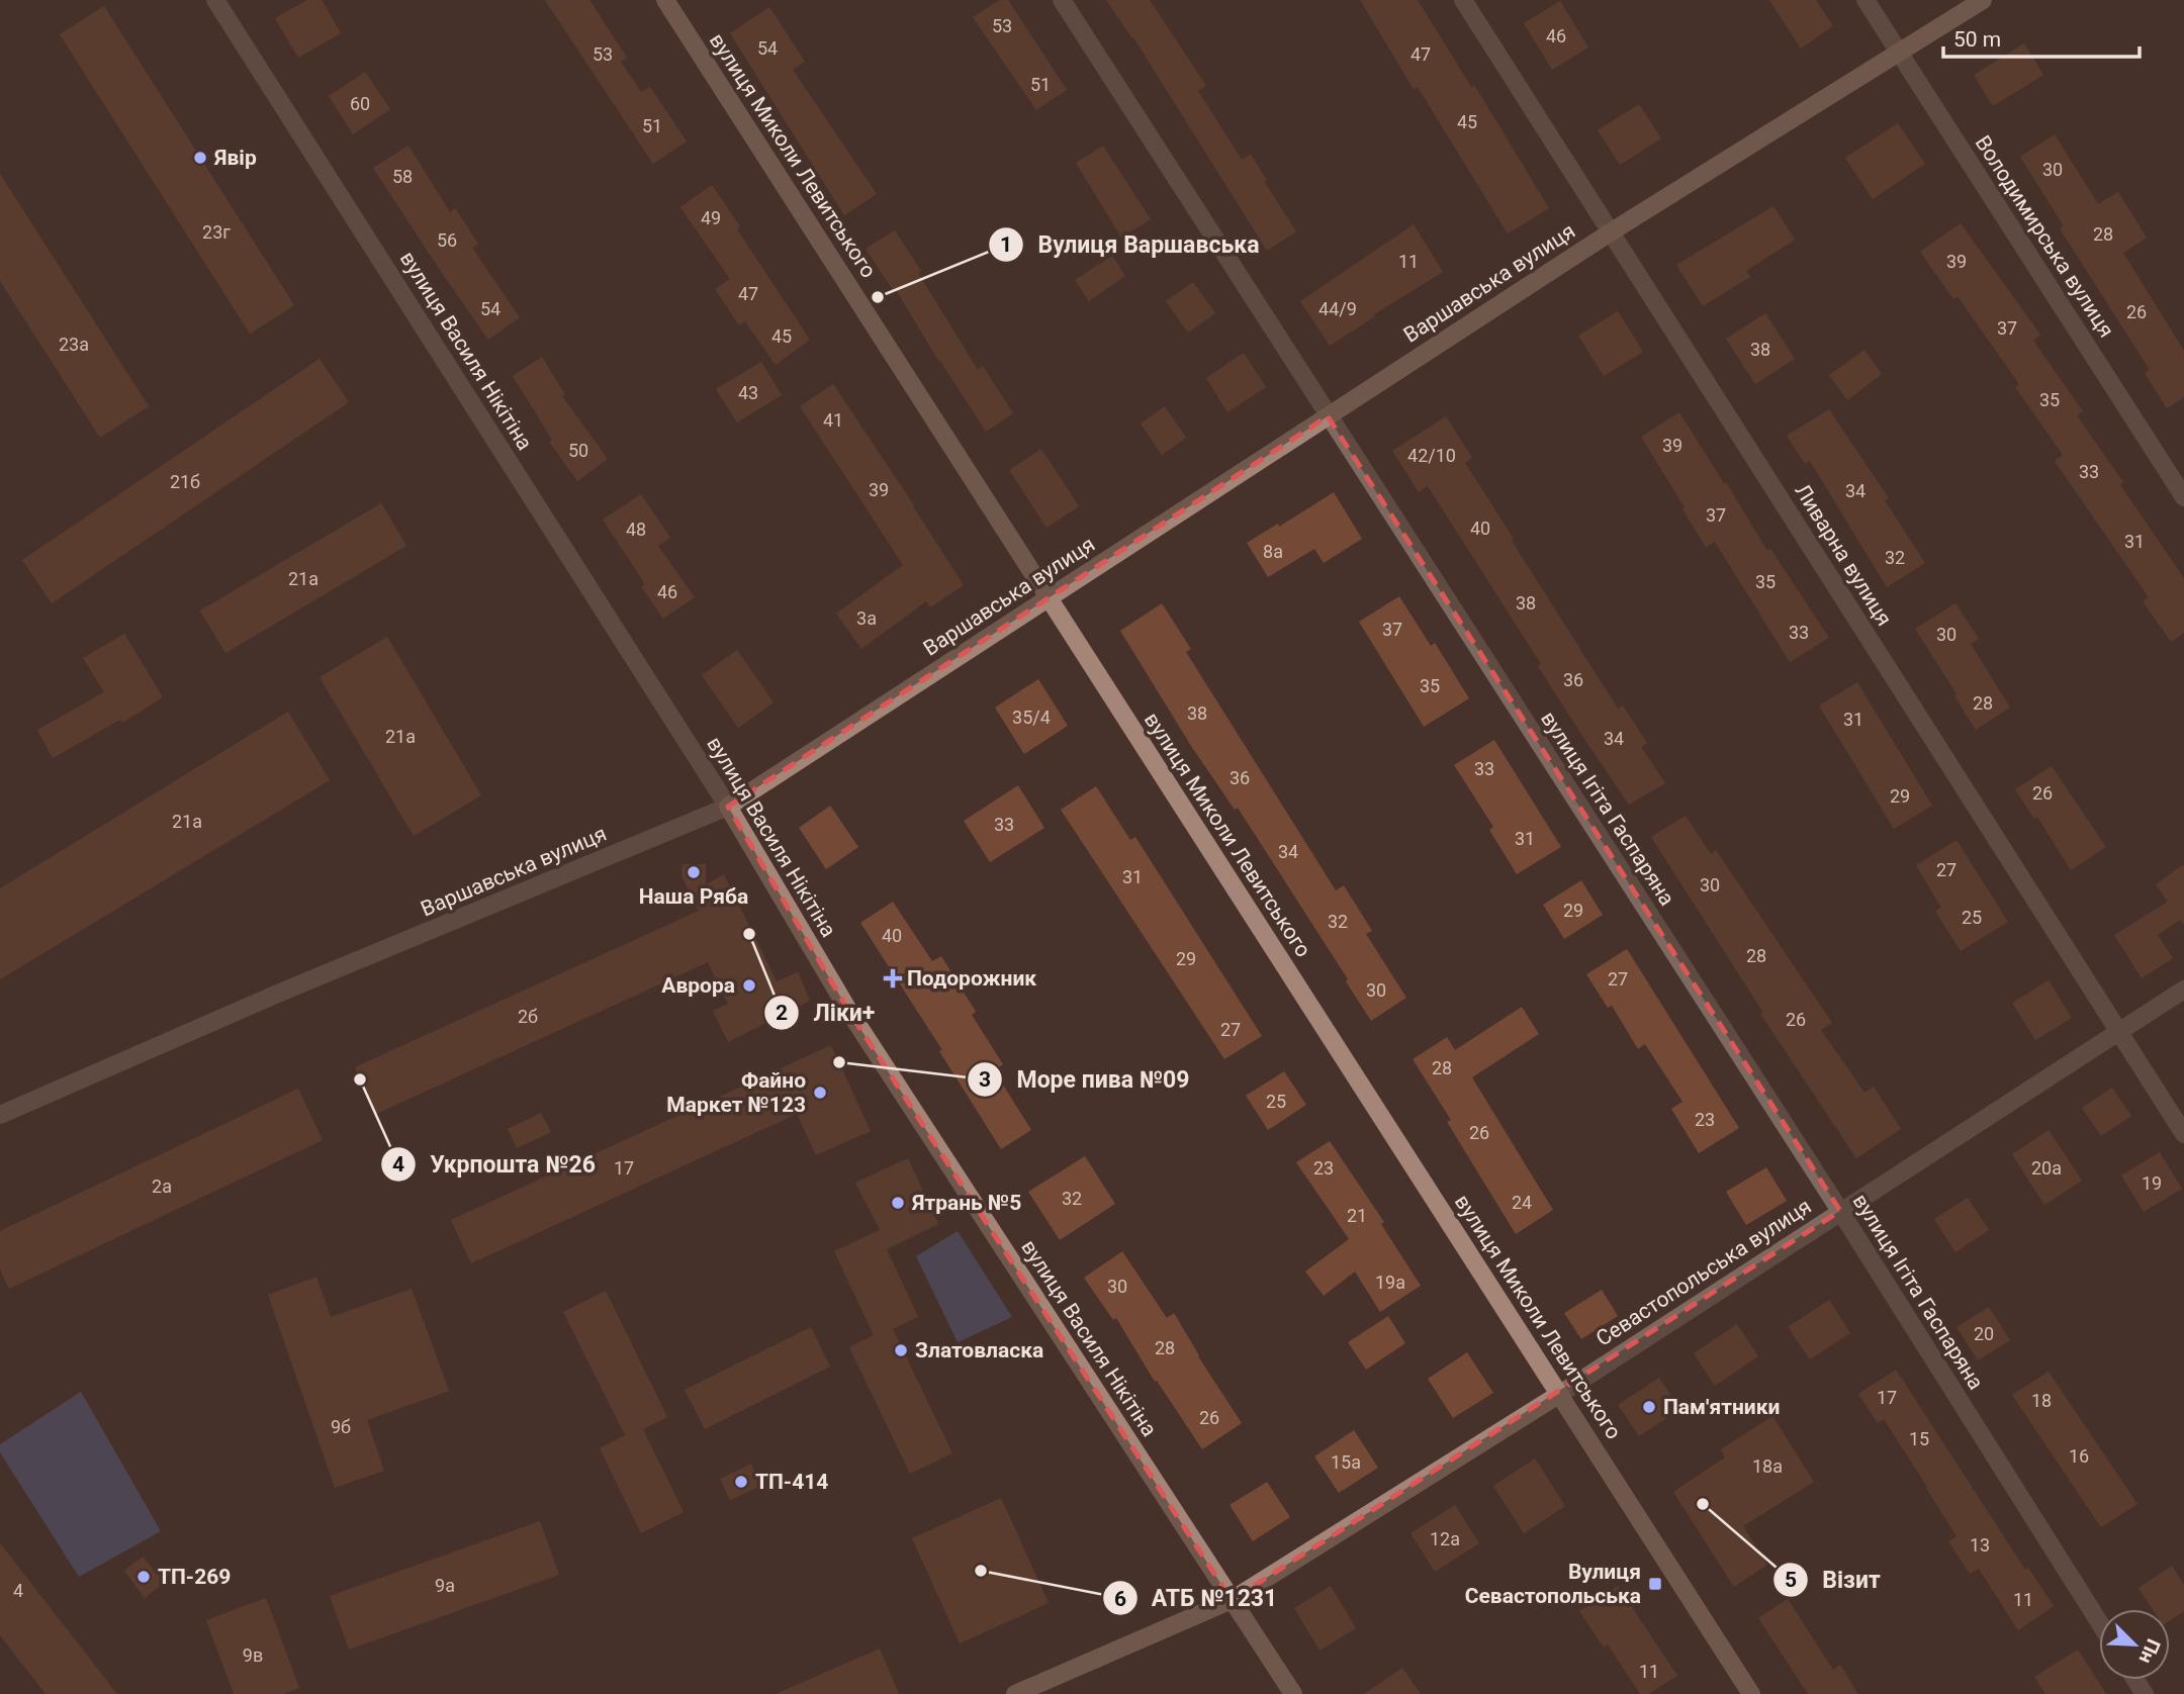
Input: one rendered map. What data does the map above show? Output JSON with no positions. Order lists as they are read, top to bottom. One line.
{"streets":{"street":["вулиця Миколи Левитського","Володимирська вулиця","Варшавська вулиця","вулиця Василя Нікітіна","Ливарна вулиця","вулиця Ігіта Гаспаряна","Севастопольська вулиця"]},"crossings":[["вулиця Миколи Левитського","Варшавська вулиця"],["вулиця Миколи Левитського","Севастопольська вулиця"],["Володимирська вулиця","Варшавська вулиця"],["Варшавська вулиця","вулиця Василя Нікітіна"],["Варшавська вулиця","Ливарна вулиця"],["Варшавська вулиця","вулиця Ігіта Гаспаряна"],["вулиця Василя Нікітіна","Севастопольська вулиця"],["Ливарна вулиця","Севастопольська вулиця"],["вулиця Ігіта Гаспаряна","Севастопольська вулиця"]],"places":{"other":["Явір","Вулиця Варшавська","Наша Ряба","Ліки+","Аврора","Море пива №09","Укрпошта №26","Файно Маркет №123","Ятрань №5","Златовласка","Пам'ятники","ТП-414","Візит","АТБ №1231","ТП-269"],"health":["Подорожник"],"transit":["Вулиця Севастопольська"]},"house_numbers":["53","46","54","53","47","51","60","45","51","30","58","49","23г","28","56","11","39","47","54","44/9","26","37","45","23а","38","43","35","41","39","50","42/10","33","21б","39","34","37","40","48","31","8а","32","21а","35","46","38","3а","37","33","30","36","35","28","38","35/4","31","21а","34","33","36","26","29","21а","33","31","34","27","31","30","29","25","32","40","28","29","27","30","2б","26","27","28","25","23","26","17","23","20а","19","2а","32","24","21","19а","30","20","28","17","18","26","9б","15","16","15а","18а","12а","13","9а","4","11","9в","11"],"scale_bar":"50 m","north":"bottom right"}
